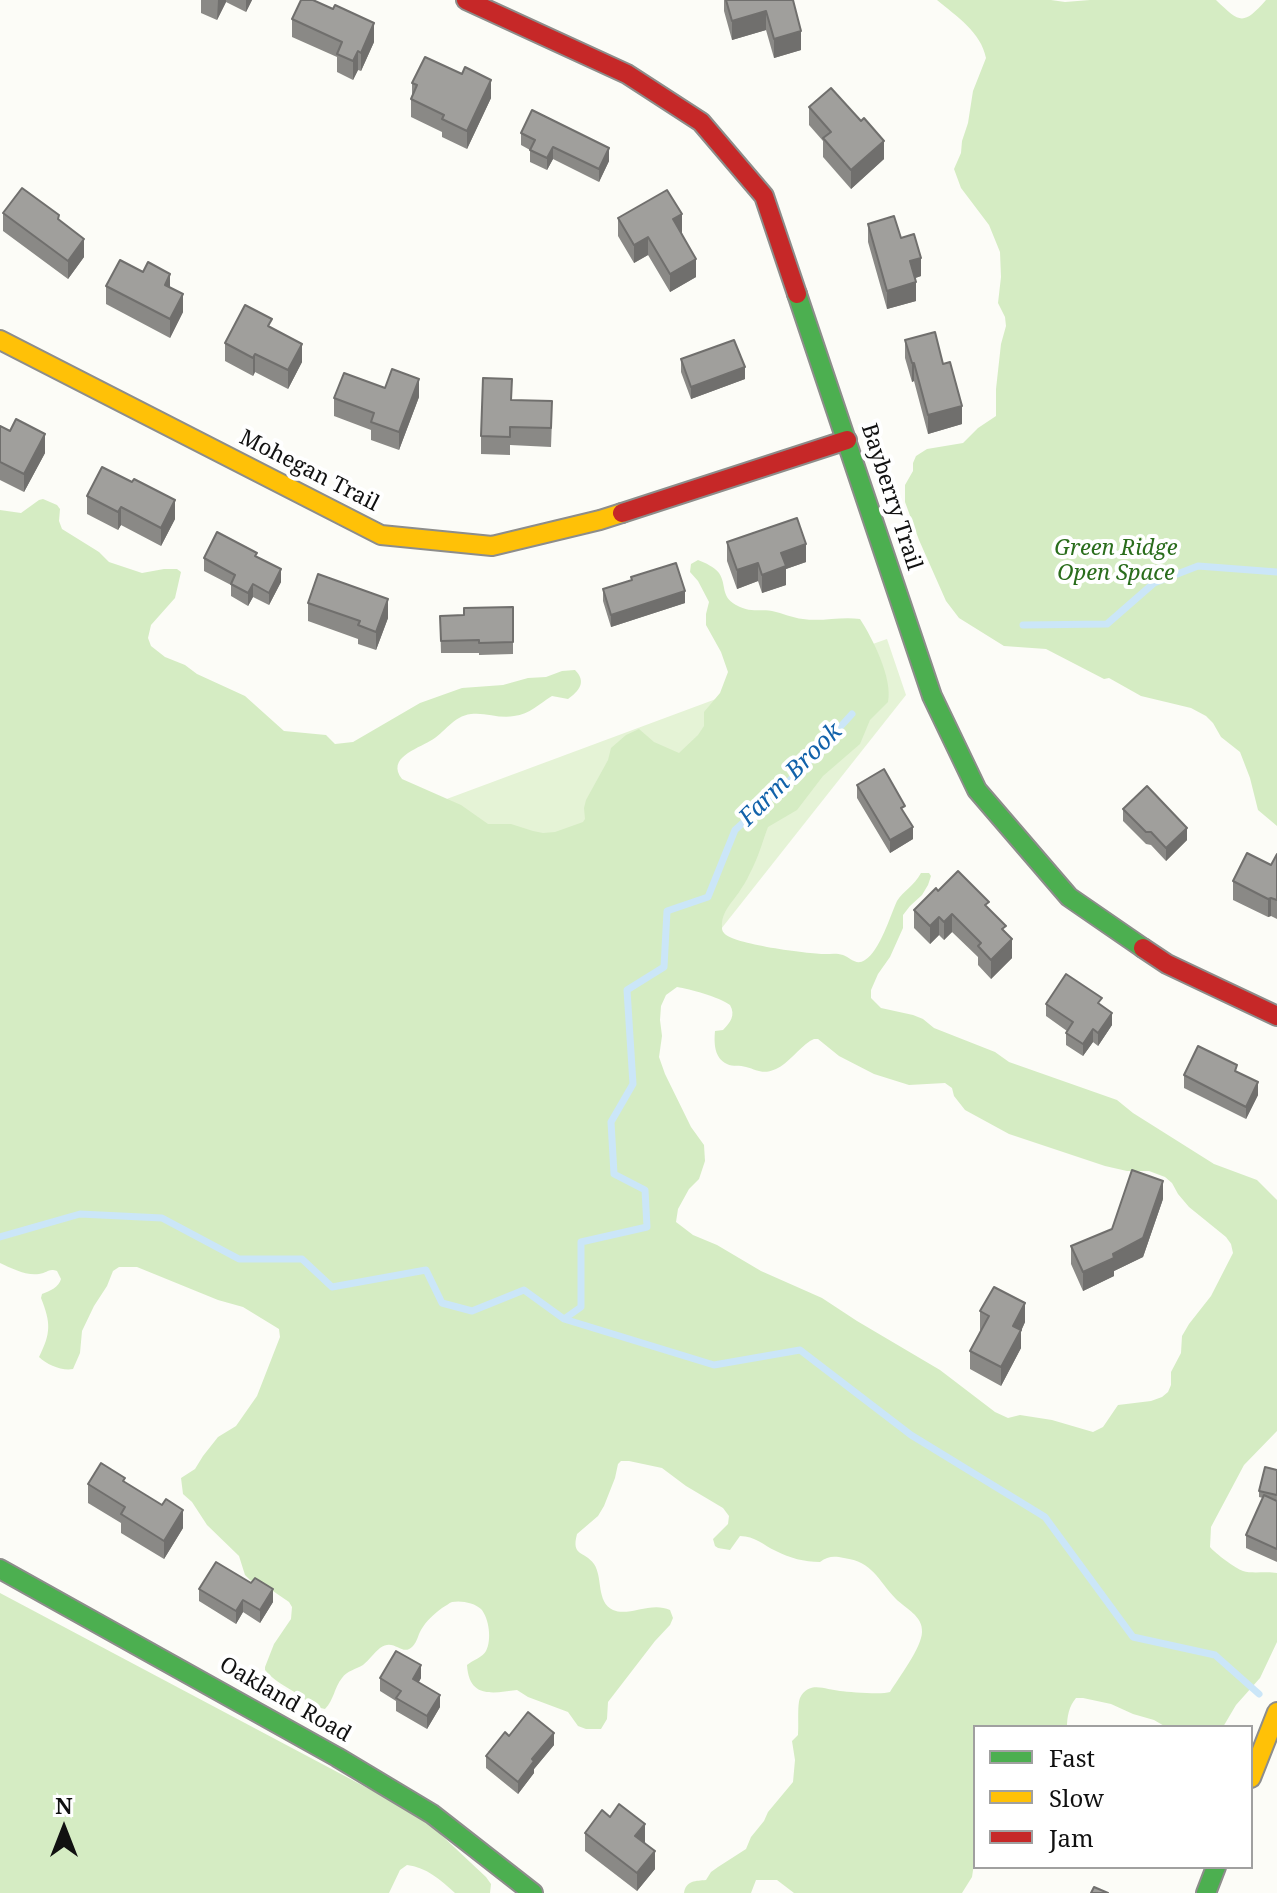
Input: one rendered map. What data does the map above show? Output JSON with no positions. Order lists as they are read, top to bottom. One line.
{"streets":{"street":["Mohegan Trail","Bayberry Trail","Oakland Road"]},"crossings":[["Mohegan Trail","Bayberry Trail"]],"water":["Farm Brook"],"parks":["Green Ridge Open Space"],"legend":["Fast","Slow","Jam"],"north":"top"}
